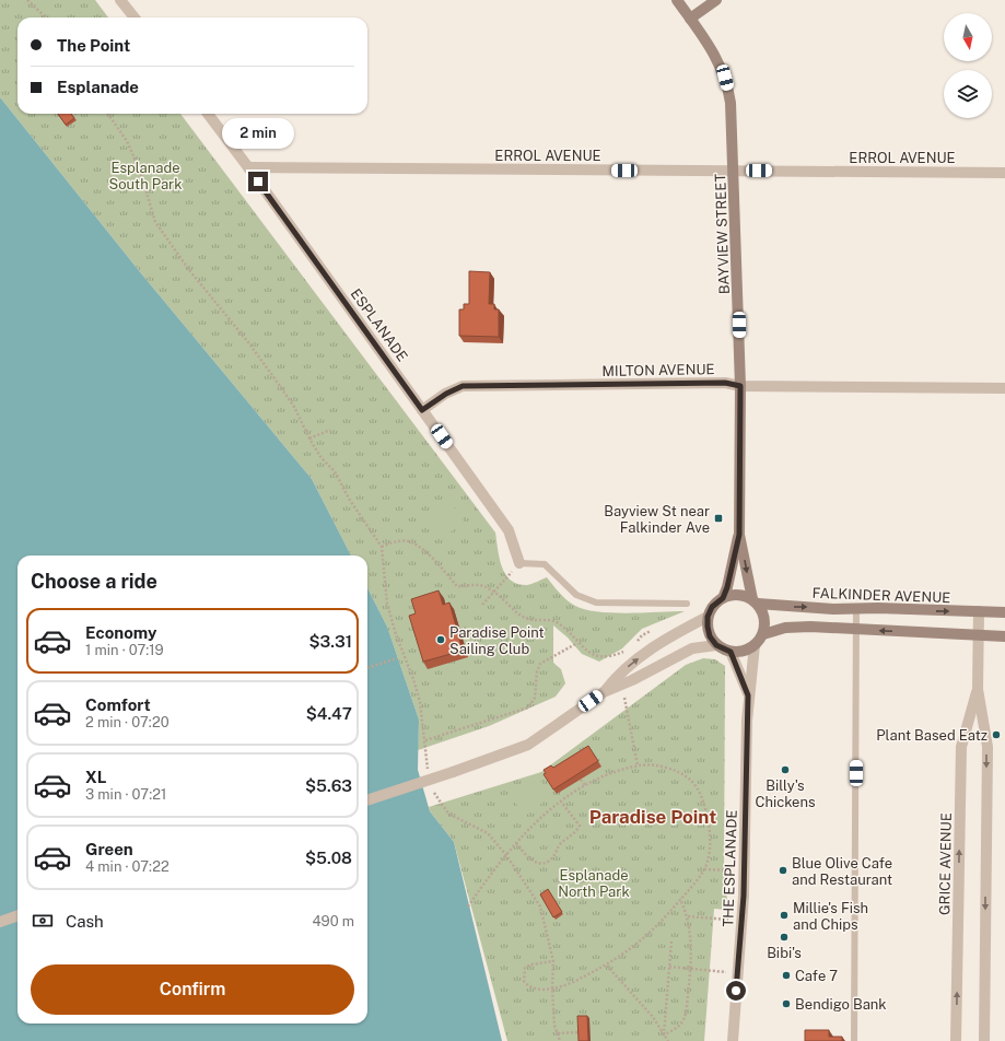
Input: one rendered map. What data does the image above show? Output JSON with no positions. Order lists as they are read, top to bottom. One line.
{"streets":{"street":["ERROL AVENUE","BAYVIEW STREET","ESPLANADE","MILTON AVENUE","FALKINDER AVENUE","GRICE AVENUE","THE ESPLANADE"]},"crossings":[["ERROL AVENUE","BAYVIEW STREET"],["ERROL AVENUE","ESPLANADE"],["BAYVIEW STREET","MILTON AVENUE"],["BAYVIEW STREET","FALKINDER AVENUE"],["BAYVIEW STREET","THE ESPLANADE"],["ESPLANADE","MILTON AVENUE"],["FALKINDER AVENUE","GRICE AVENUE"],["FALKINDER AVENUE","THE ESPLANADE"]],"districts":["Paradise Point"],"parks":["Esplanade South Park","Esplanade North Park"],"places":{"transit":["Bayview St near Falkinder Ave"],"other":["Paradise Point Sailing Club","Plant Based Eatz","Billy's Chickens","Blue Olive Cafe and Restaurant","Millie's Fish and Chips","Bibi's","Cafe 7","Bendigo Bank"]},"north":"bottom","page":{"banner":["The Point","Esplanade"],"bubble":"2 min","heading":"Choose a ride","list":[{"name":"Economy","note":"1 min · 07:19","value":"$3.31"},{"name":"Comfort","note":"2 min · 07:20","value":"$4.47"},{"name":"XL","note":"3 min · 07:21","value":"$5.63"},{"name":"Green","note":"4 min · 07:22","value":"$5.08"}],"pay":["Cash","490 m"],"buttons":"Confirm"}}
